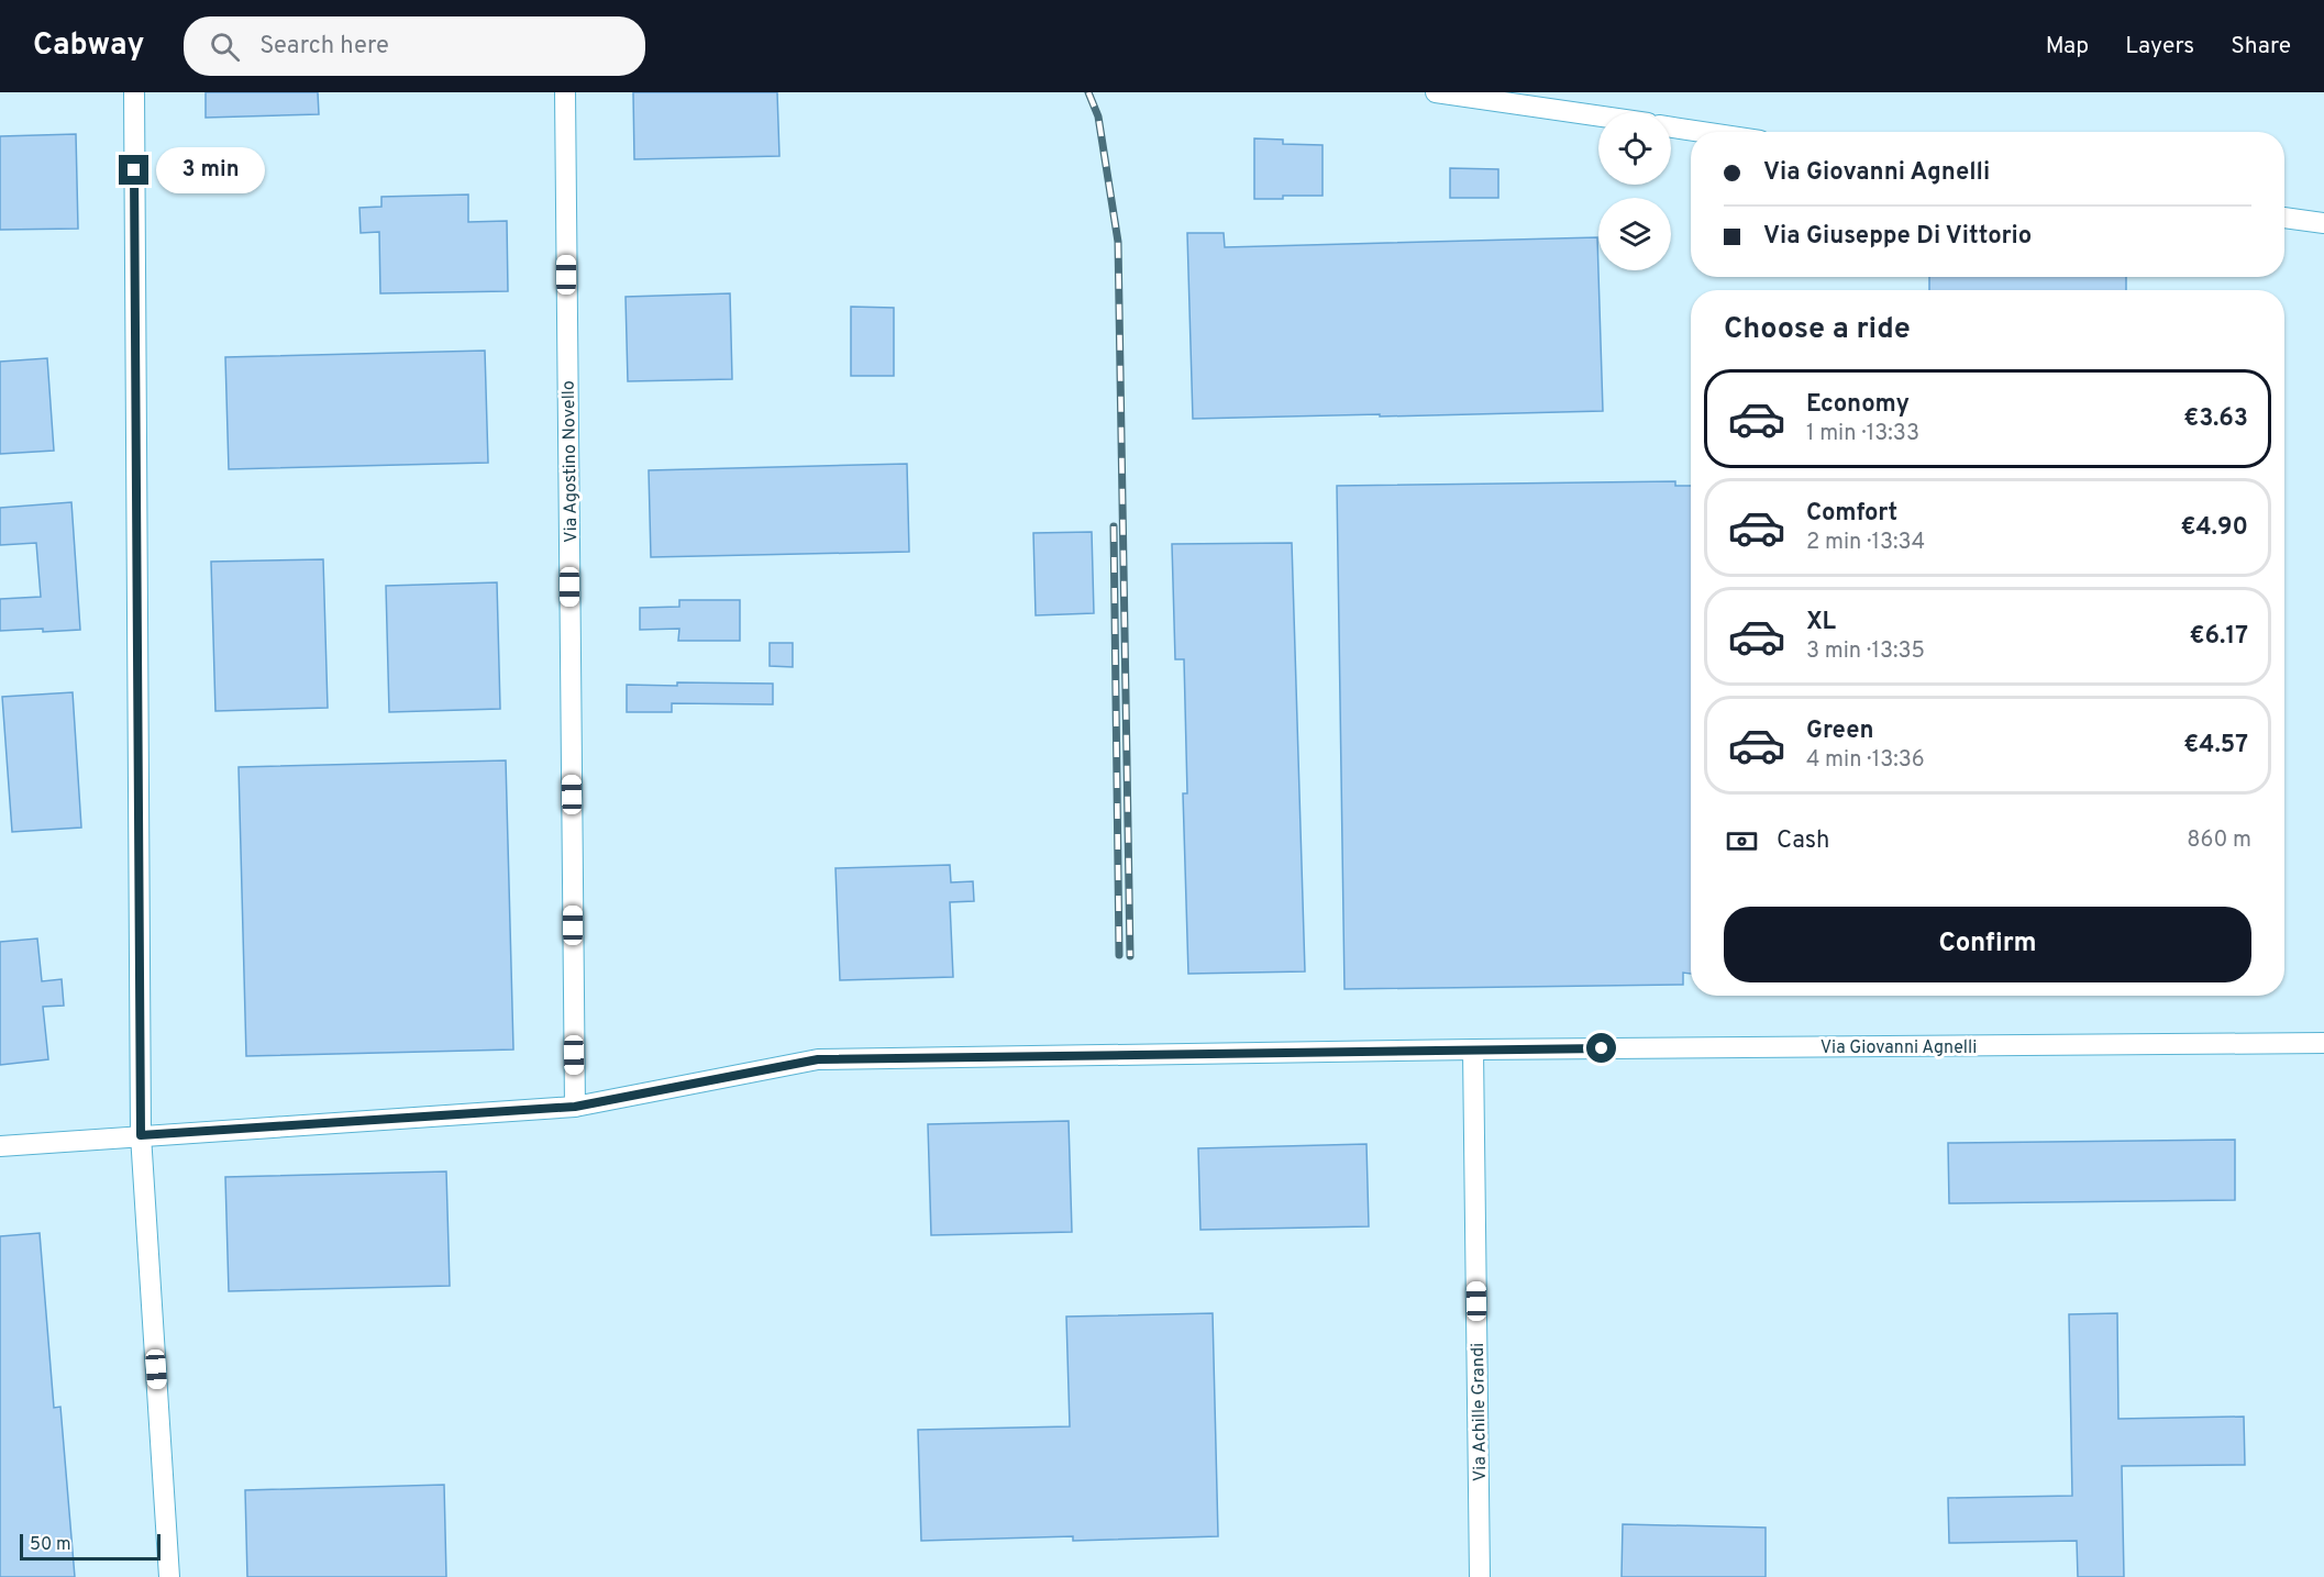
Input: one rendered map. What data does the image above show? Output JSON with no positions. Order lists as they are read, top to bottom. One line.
{"streets":{"street":["Via Agostino Novello","Via Giovanni Agnelli","Via Achille Grandi"]},"crossings":[["Via Agostino Novello","Via Giovanni Agnelli"],["Via Giovanni Agnelli","Via Achille Grandi"]],"scale_bar":"50 m","page":{"header":"Cabway","search":"Search here","nav":["Map","Layers","Share"],"banner":["Via Giovanni Agnelli","Via Giuseppe Di Vittorio"],"bubble":"3 min","heading":"Choose a ride","list":[{"name":"Economy","note":"1 min · 13:33","value":"€3.63"},{"name":"Comfort","note":"2 min · 13:34","value":"€4.90"},{"name":"XL","note":"3 min · 13:35","value":"€6.17"},{"name":"Green","note":"4 min · 13:36","value":"€4.57"}],"pay":["Cash","860 m"],"buttons":"Confirm","scale":"50 m"}}
